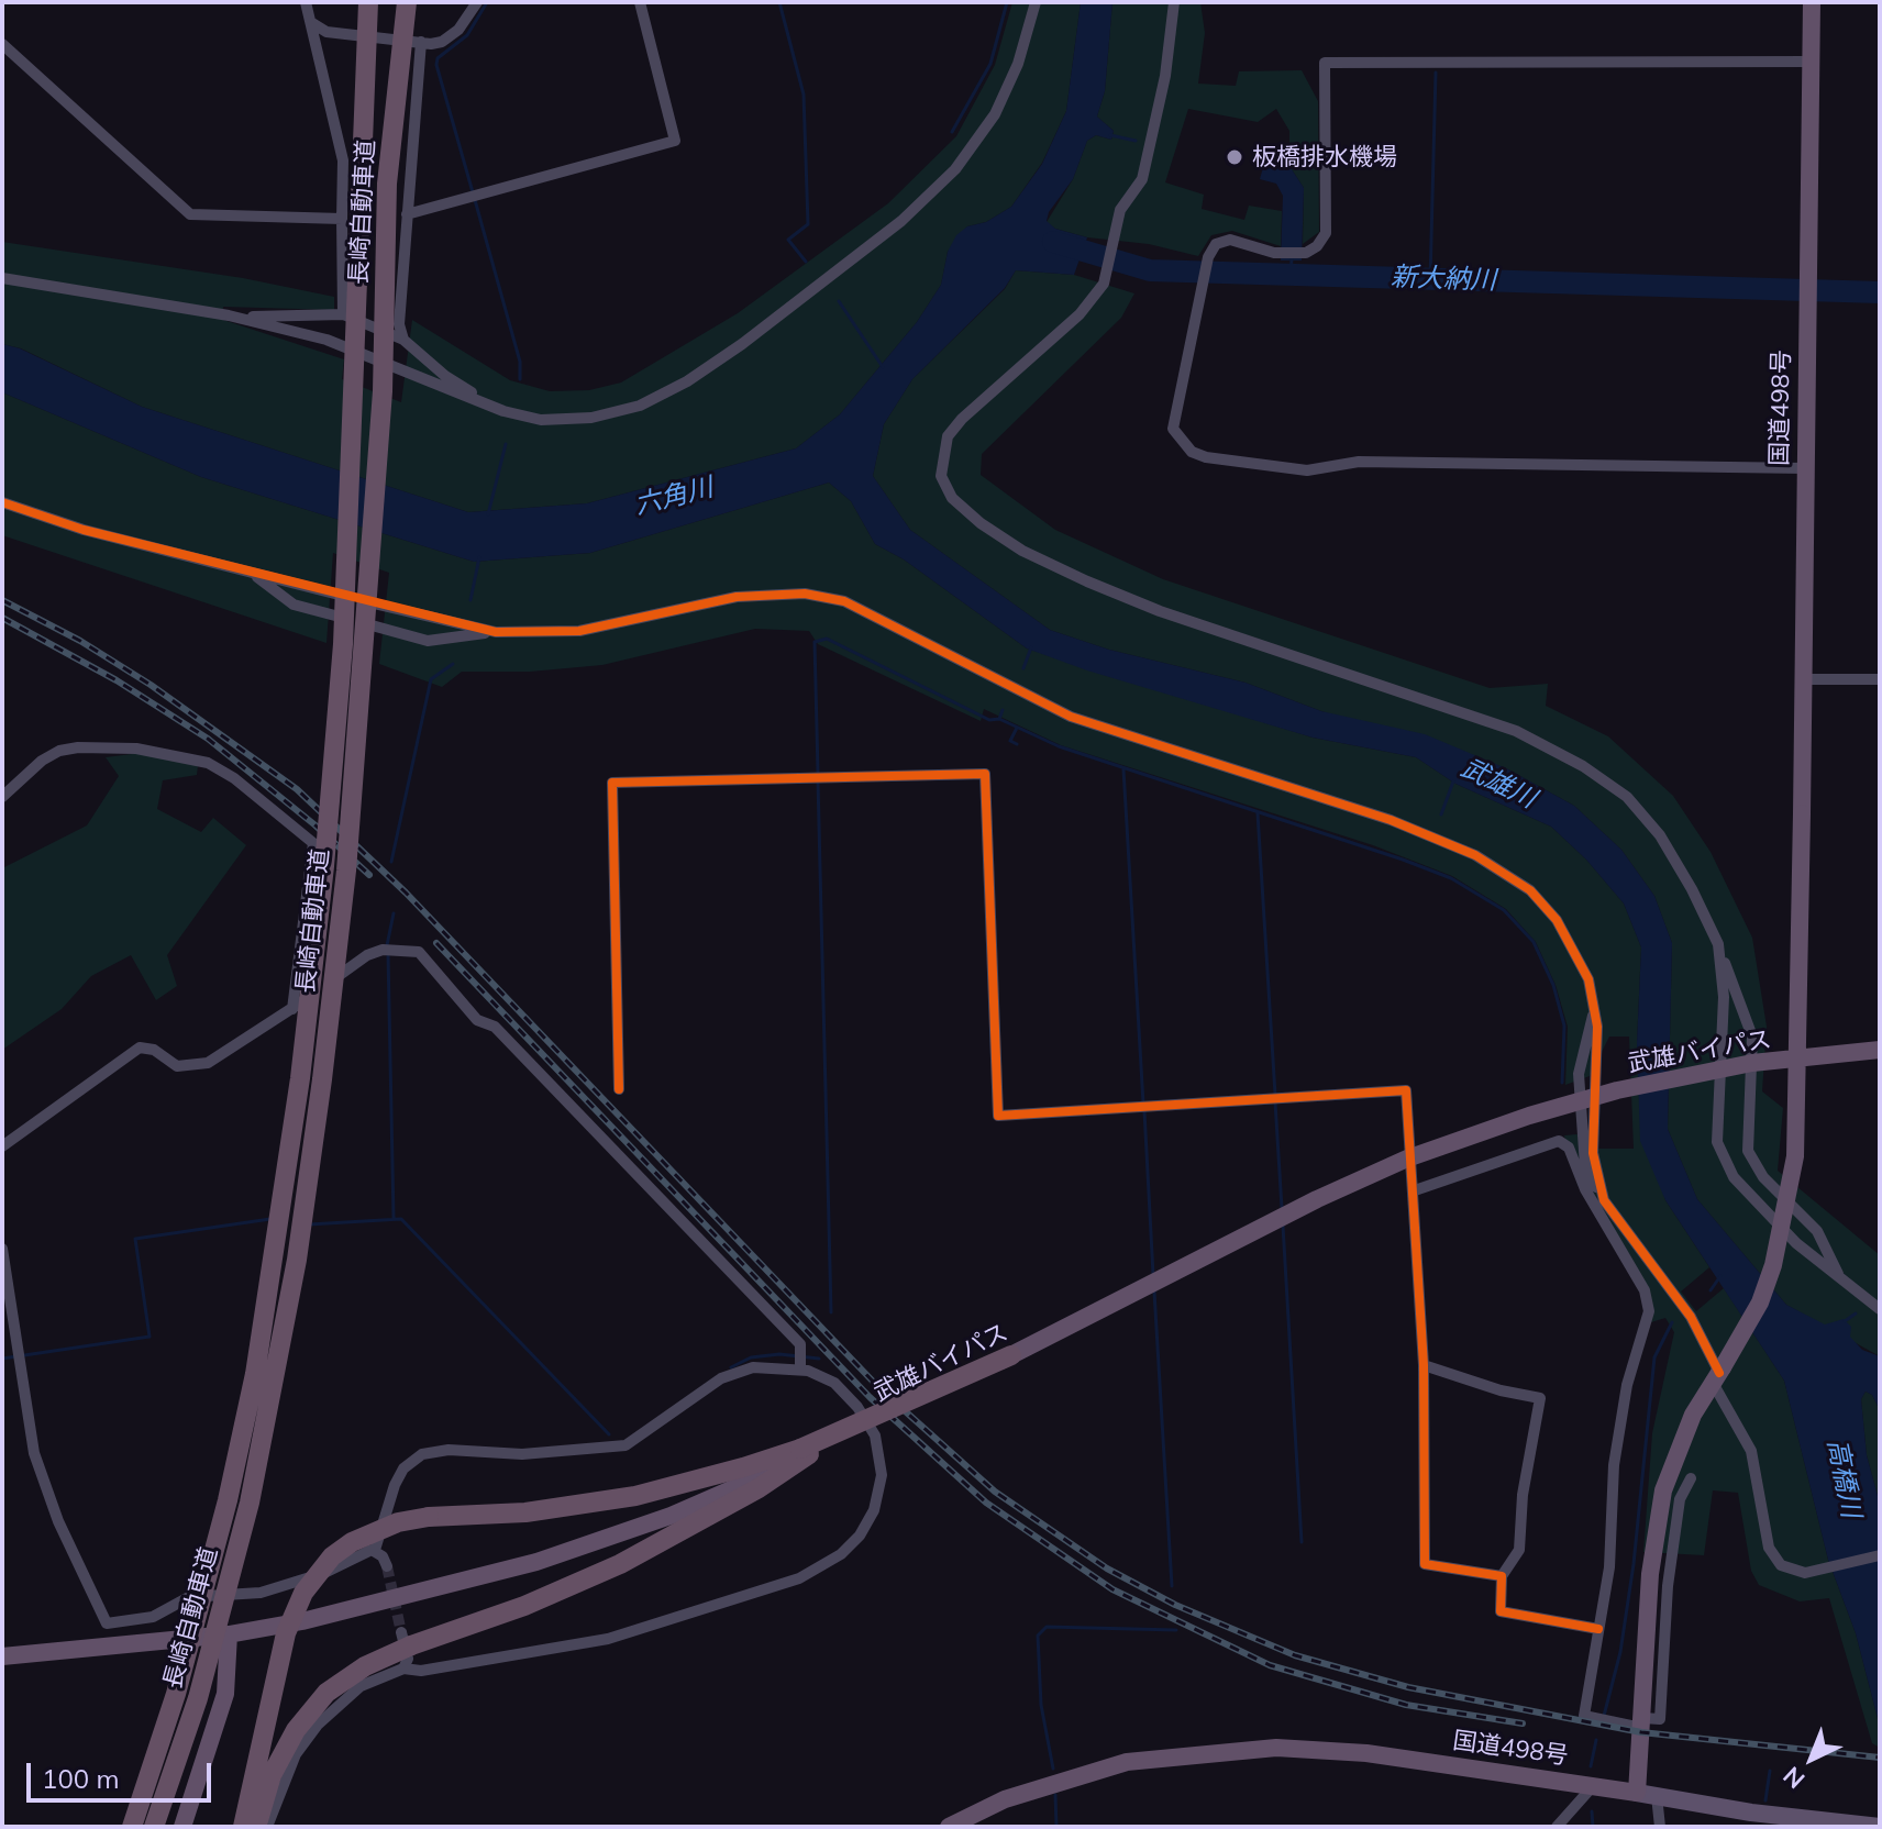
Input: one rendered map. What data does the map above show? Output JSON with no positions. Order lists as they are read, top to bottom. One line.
{"streets":{"highway":["長崎自動車道","国道498号","武雄バイパス"]},"crossings":[["国道498号","武雄バイパス"]],"water":["新大納川","六角川","武雄川","高橋川"],"places":["板橋排水機場"],"scale_bar":"100 m","north":"bottom left"}
